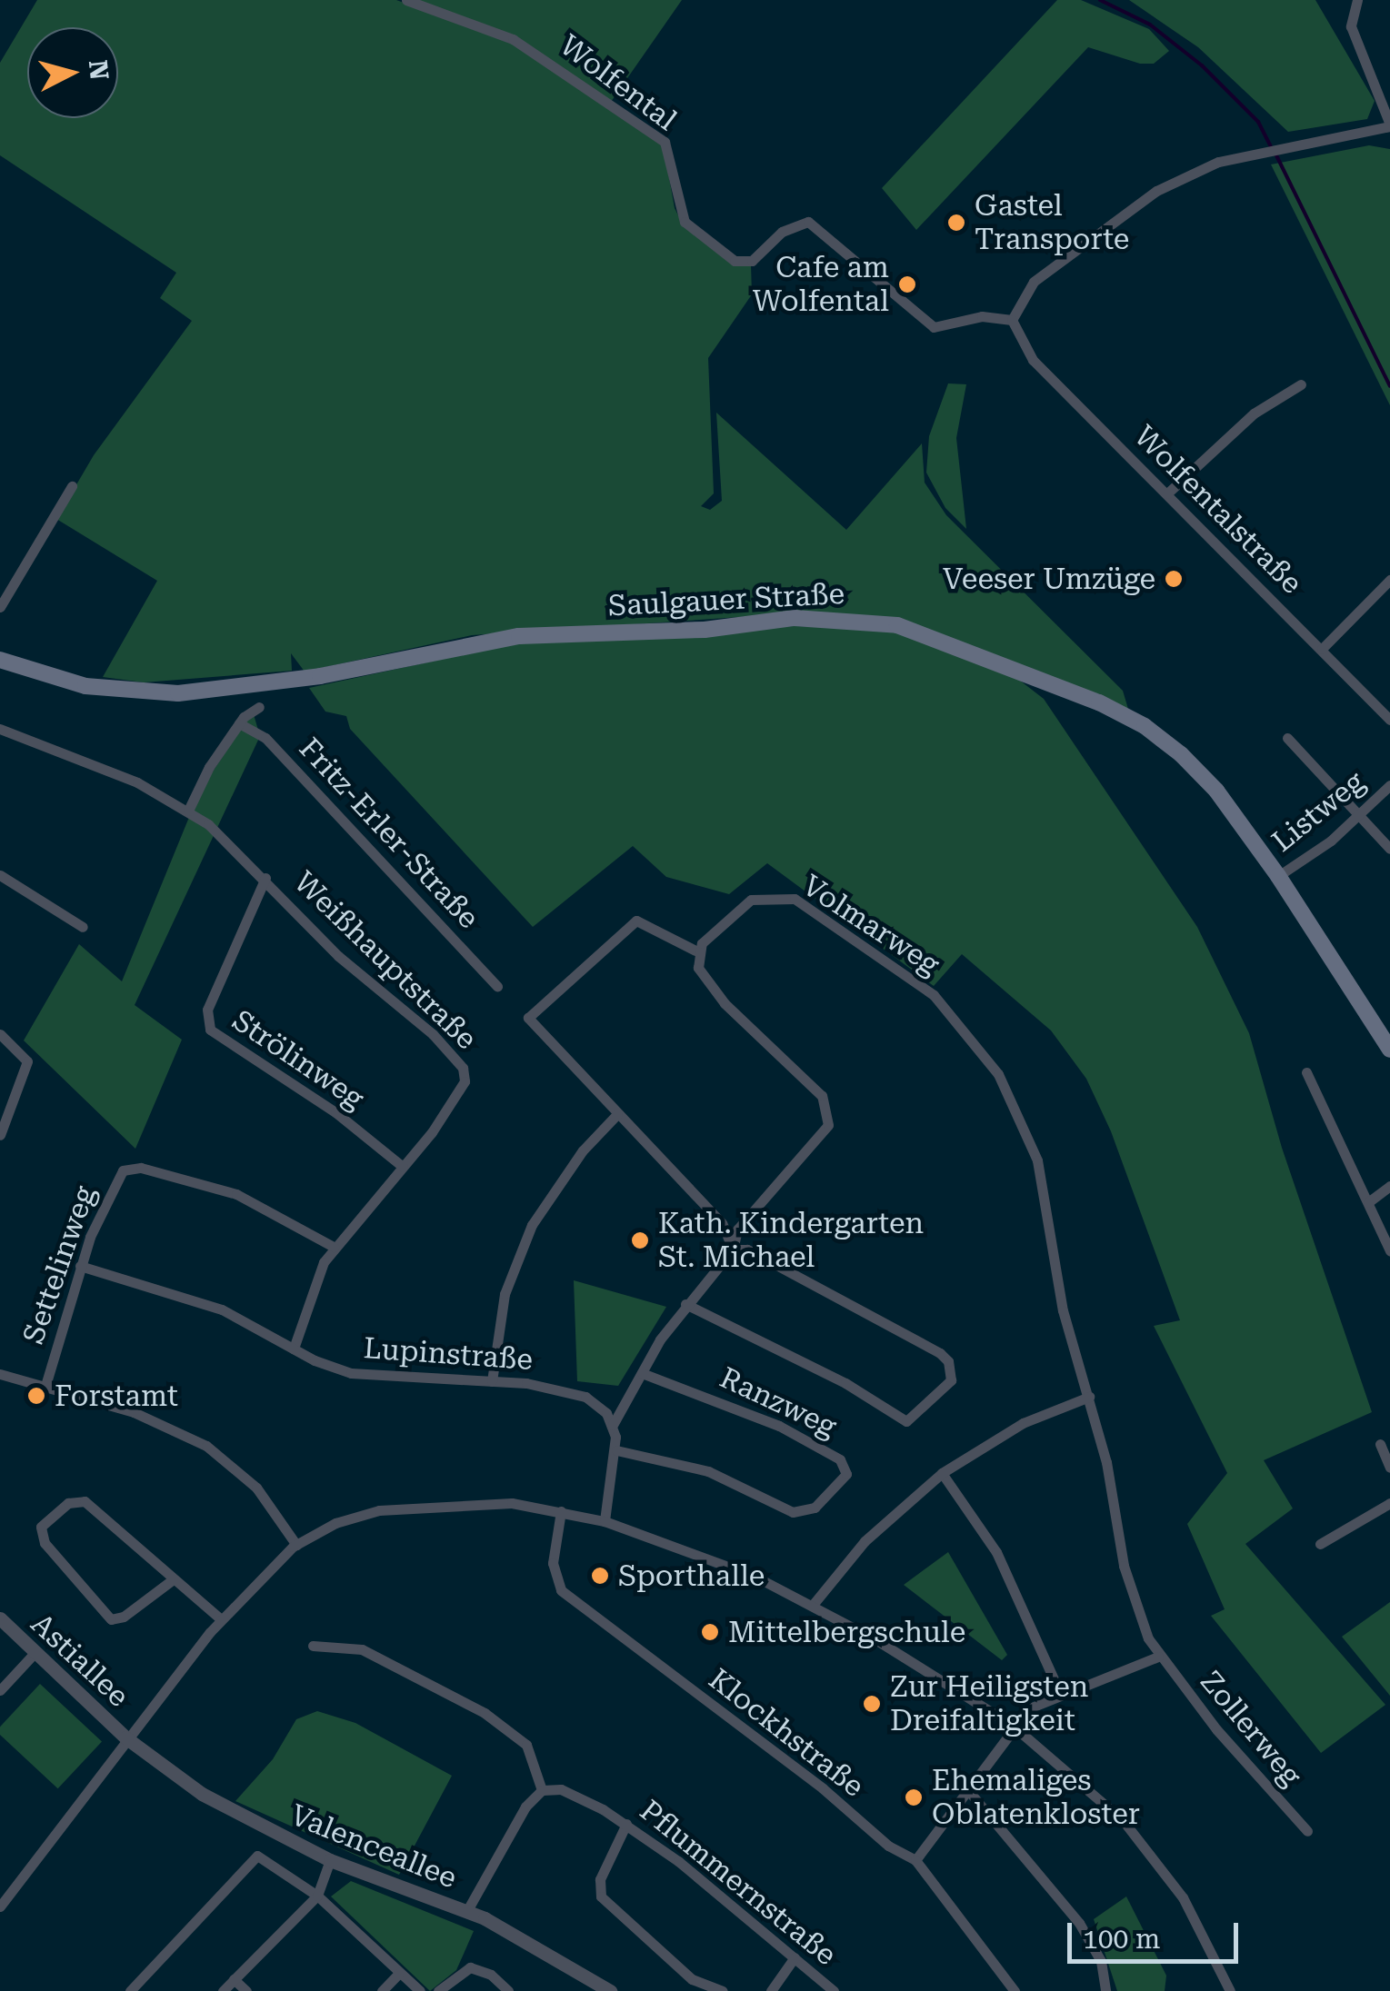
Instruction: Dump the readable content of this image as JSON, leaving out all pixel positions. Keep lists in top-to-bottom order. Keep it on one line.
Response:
{"streets":{"main road":["Saulgauer Straße"],"street":["Wolfental","Wolfentalstraße","Listweg","Fritz-Erler-Straße","Volmarweg","Weißhauptstraße","Strölinweg","Settelinweg","Lupinstraße","Ranzweg","Astiallee","Zollerweg","Klockhstraße","Valenceallee","Pflummernstraße"]},"crossings":[["Wolfental","Wolfentalstraße"],["Saulgauer Straße","Listweg"],["Volmarweg","Zollerweg"],["Weißhauptstraße","Strölinweg"],["Weißhauptstraße","Settelinweg"],["Weißhauptstraße","Lupinstraße"],["Settelinweg","Lupinstraße"],["Astiallee","Valenceallee"]],"places":["Gastel Transporte","Cafe am Wolfental","Veeser Umzüge","Kath. Kindergarten St. Michael","Forstamt","Sporthalle","Mittelbergschule","Zur Heiligsten Dreifaltigkeit","Ehemaliges Oblatenkloster"],"scale_bar":"100 m","north":"right"}
